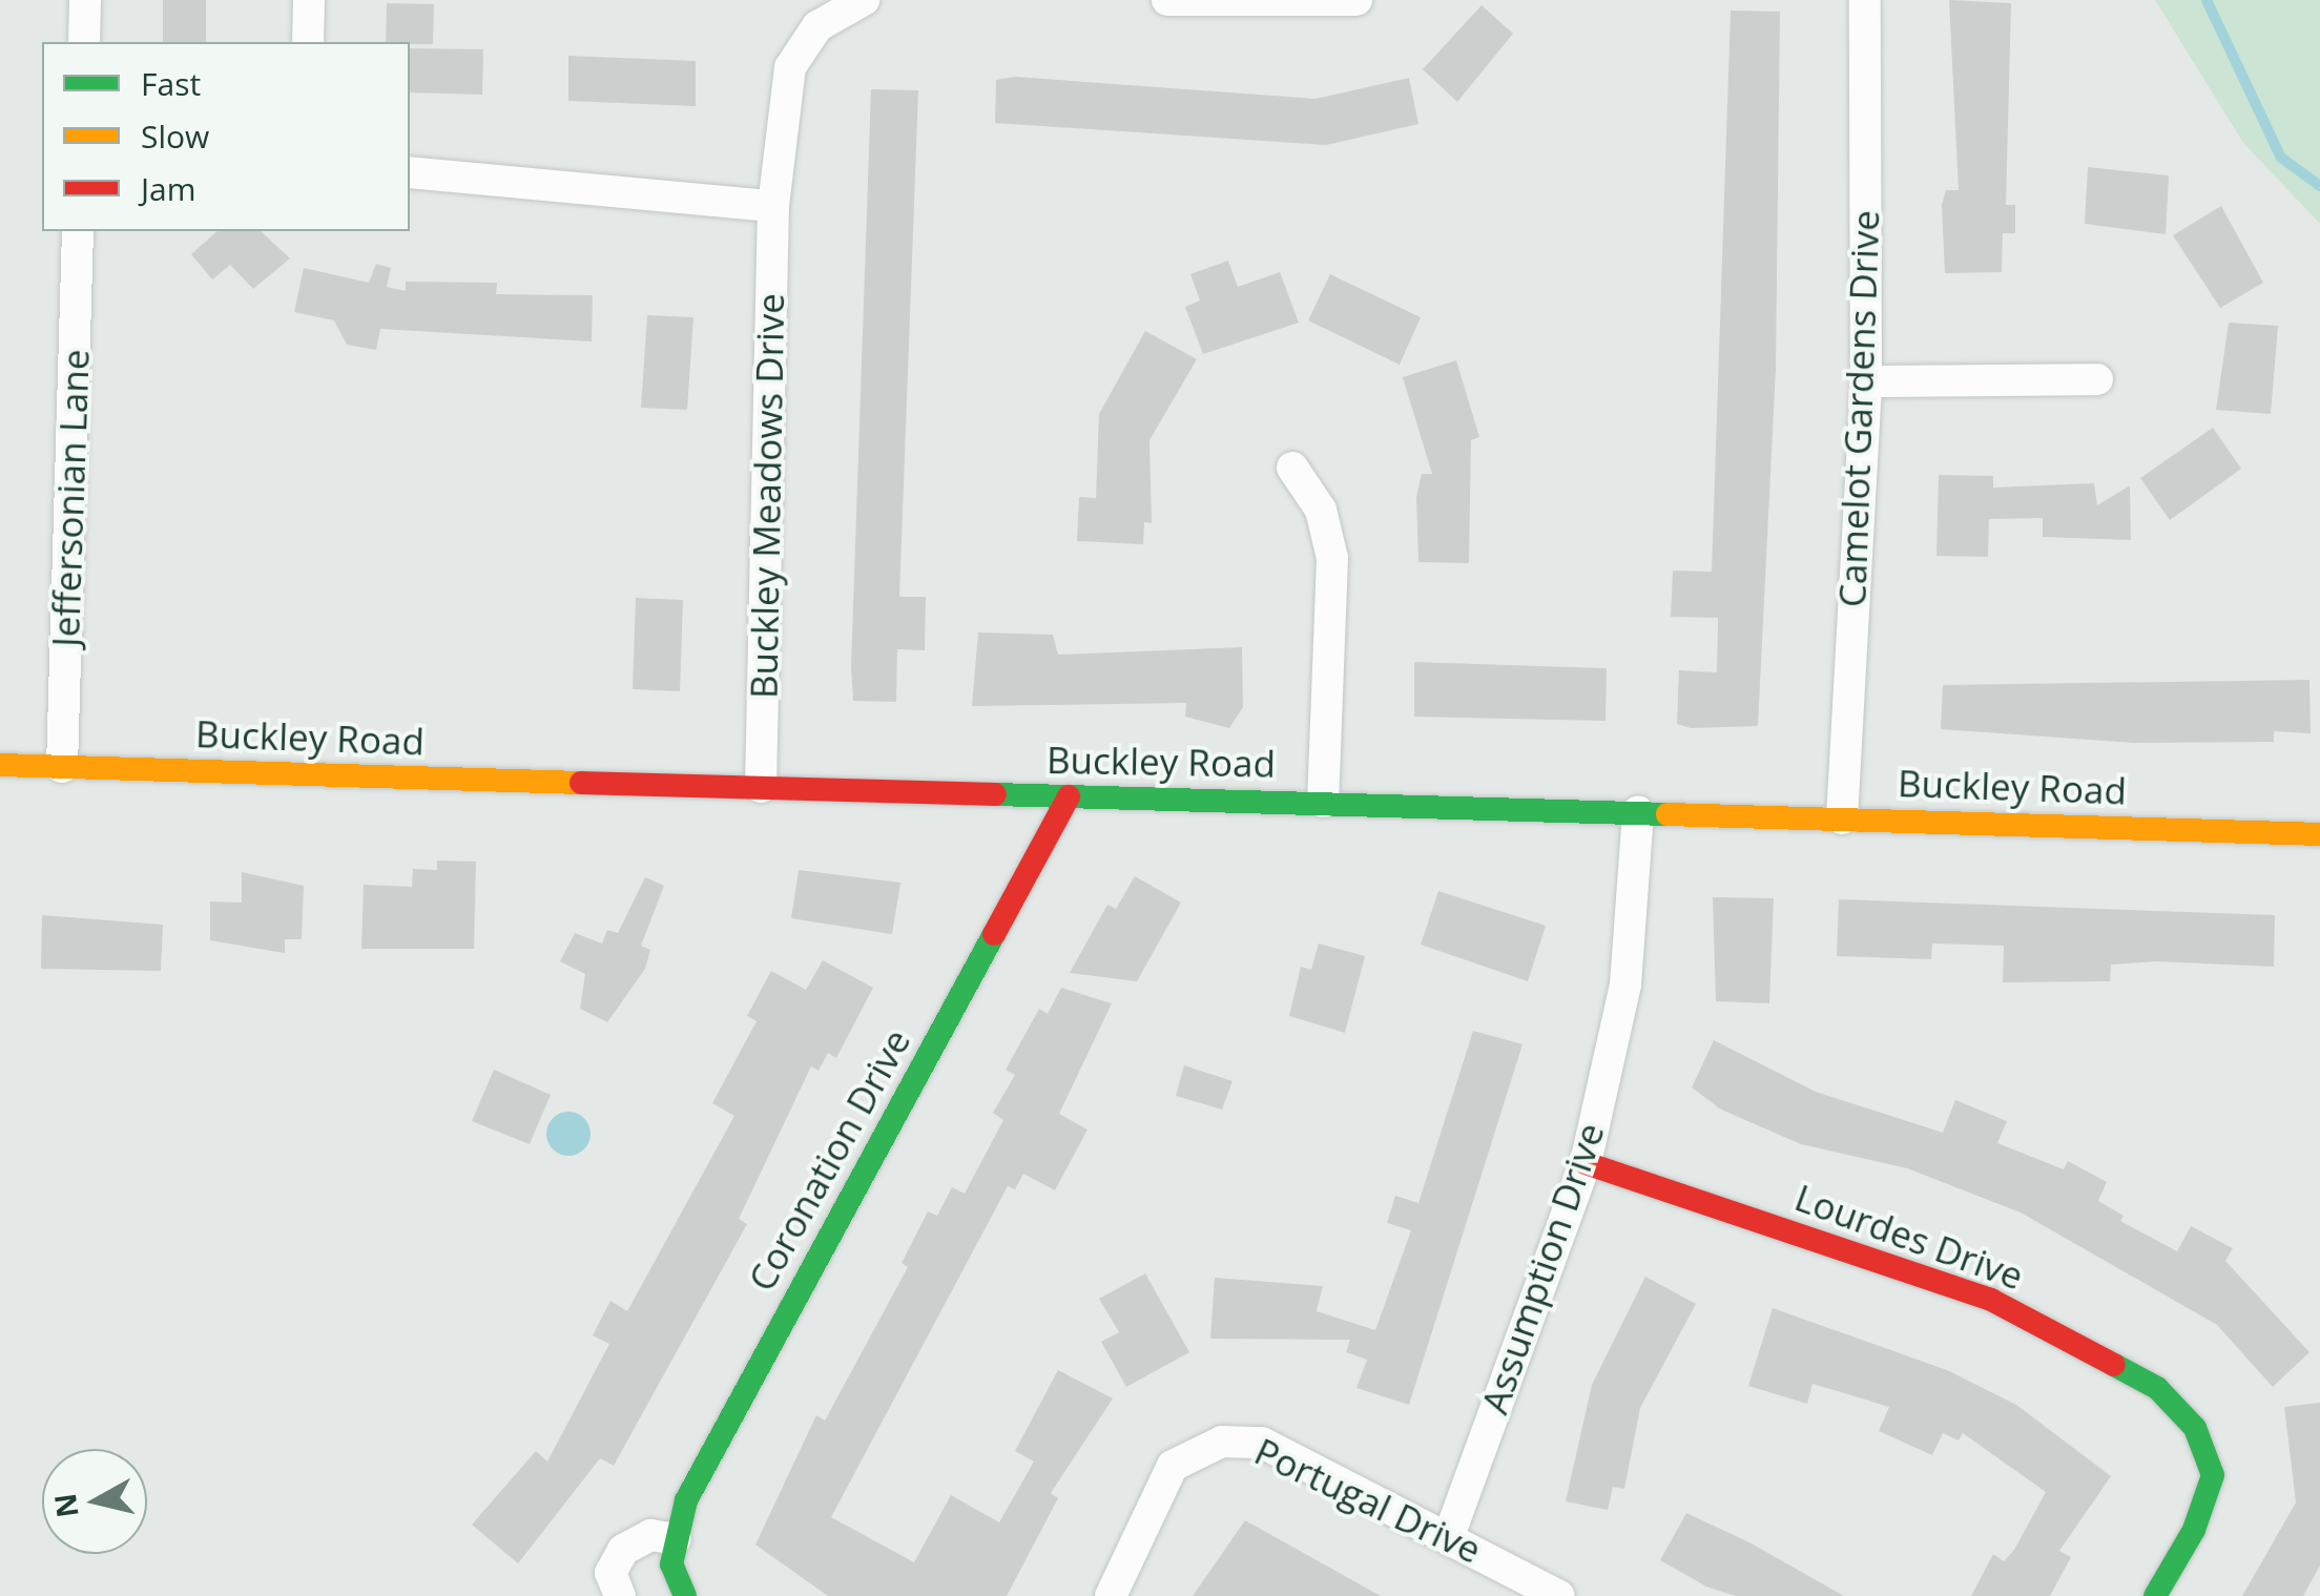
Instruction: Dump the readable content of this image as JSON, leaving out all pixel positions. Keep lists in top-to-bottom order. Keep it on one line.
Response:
{"streets":{"street":["Camelot Gardens Drive","Buckley Meadows Drive","Jeffersonian Lane","Buckley Road","Coronation Drive","Lourdes Drive","Assumption Drive","Portugal Drive"]},"crossings":[["Camelot Gardens Drive","Buckley Road"],["Buckley Meadows Drive","Buckley Road"],["Jeffersonian Lane","Buckley Road"],["Buckley Road","Coronation Drive"],["Buckley Road","Assumption Drive"],["Lourdes Drive","Assumption Drive"],["Assumption Drive","Portugal Drive"]],"legend":["Fast","Slow","Jam"],"north":"left"}
